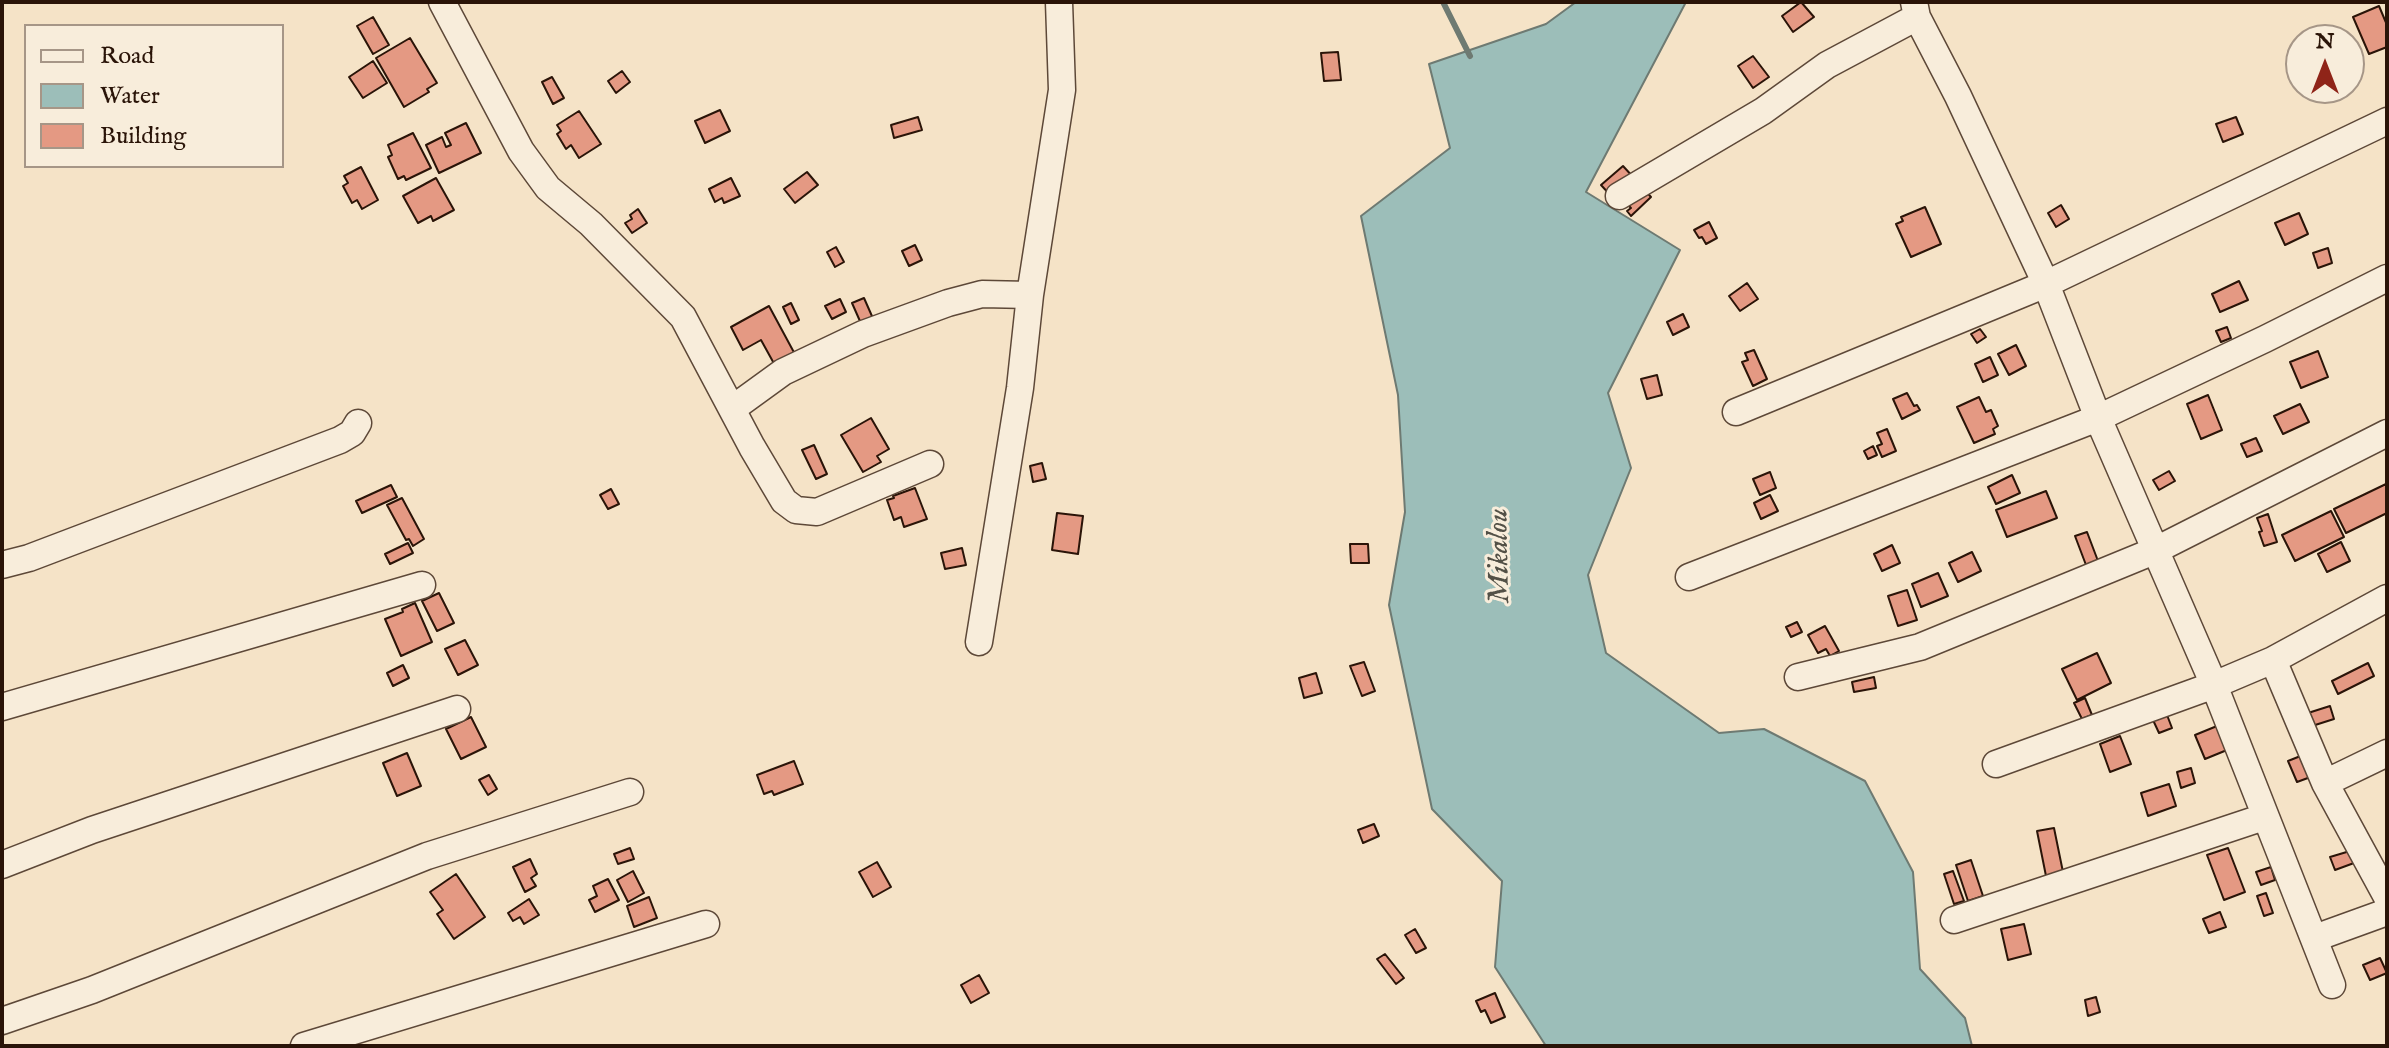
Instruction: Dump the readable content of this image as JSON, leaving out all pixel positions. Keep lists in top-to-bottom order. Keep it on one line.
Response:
{"water":["Mikalou"],"legend":["Road","Water","Building"],"north":"top"}
